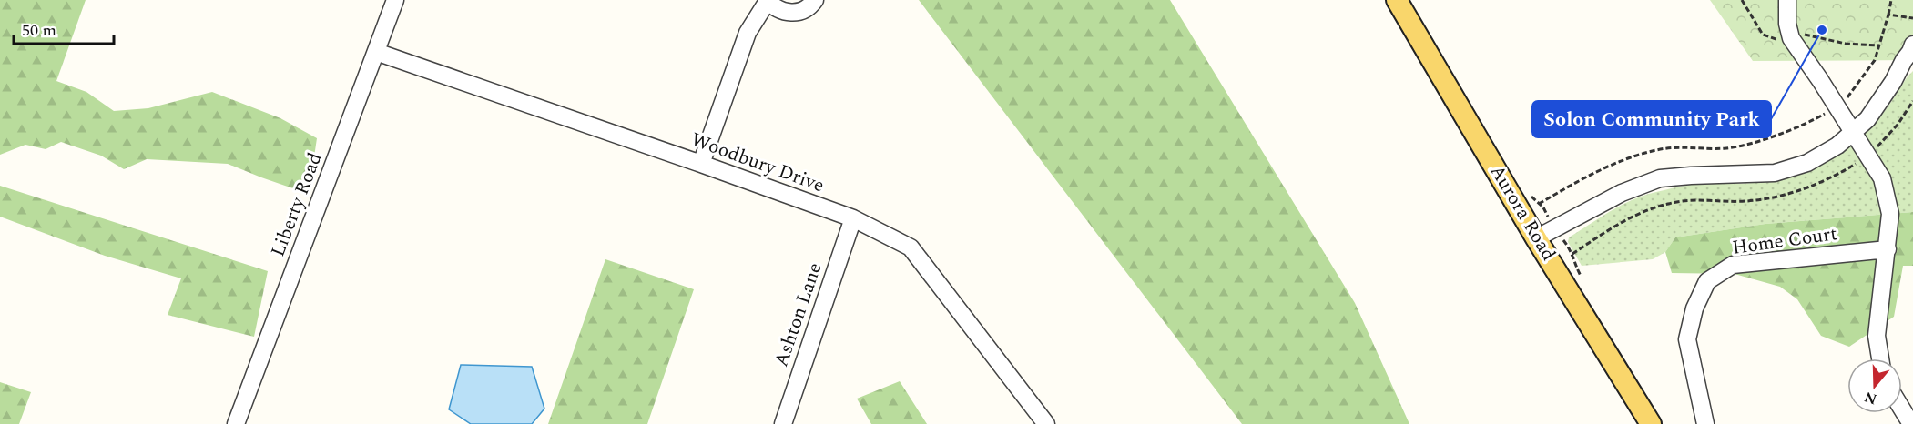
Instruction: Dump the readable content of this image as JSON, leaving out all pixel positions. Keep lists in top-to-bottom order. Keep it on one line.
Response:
{"streets":{"main road":["Aurora Road"],"street":["Woodbury Drive","Liberty Road","Home Court","Ashton Lane"]},"crossings":[["Woodbury Drive","Liberty Road"],["Woodbury Drive","Ashton Lane"]],"places":["Solon Community Park"],"scale_bar":"50 m","north":"bottom"}
